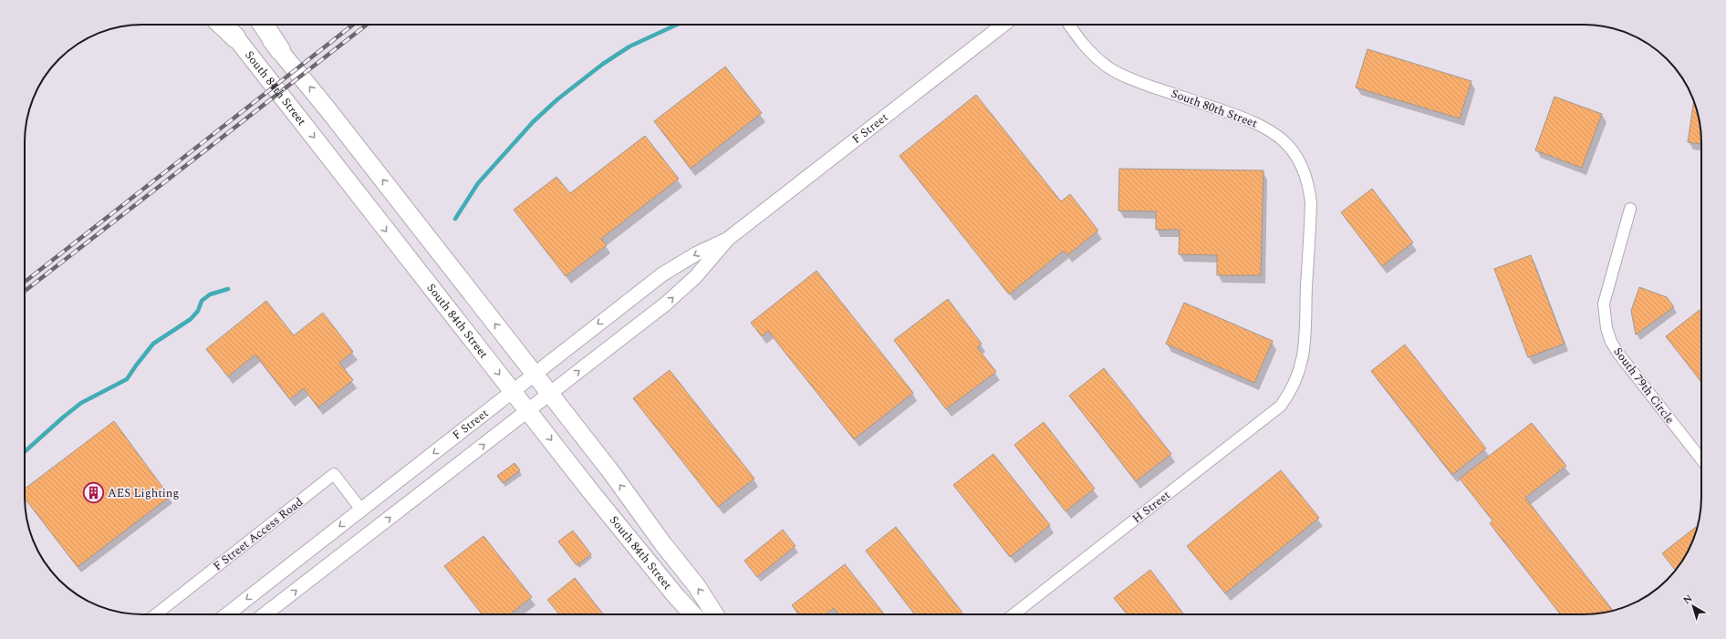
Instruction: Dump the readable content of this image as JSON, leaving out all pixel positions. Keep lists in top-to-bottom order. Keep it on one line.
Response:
{"streets":{"main road":["South 84th Street"],"street":["South 80th Street","F Street","South 79th Circle","H Street","F Street Access Road"]},"crossings":[["South 84th Street","F Street"],["South 80th Street","H Street"],["F Street","F Street Access Road"]],"places":{"building":["AES Lighting"]},"north":"top left"}
